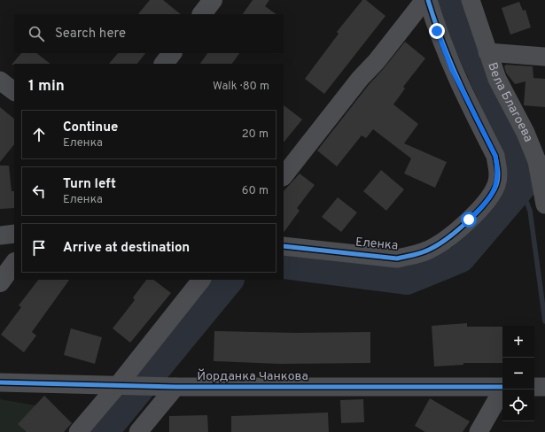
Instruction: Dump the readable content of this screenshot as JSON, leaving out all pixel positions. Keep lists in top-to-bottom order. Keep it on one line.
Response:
{"streets":{"street":["Вела Благоева","Еленка","Йорданка Чанкова"]},"page":{"search":"Search here","heading":["1 min","Walk · 80 m"],"list":[["Continue","Еленка","20 m"],["Turn left","Еленка","60 m"],"Arrive at destination"],"map_buttons":["+","−"]}}
